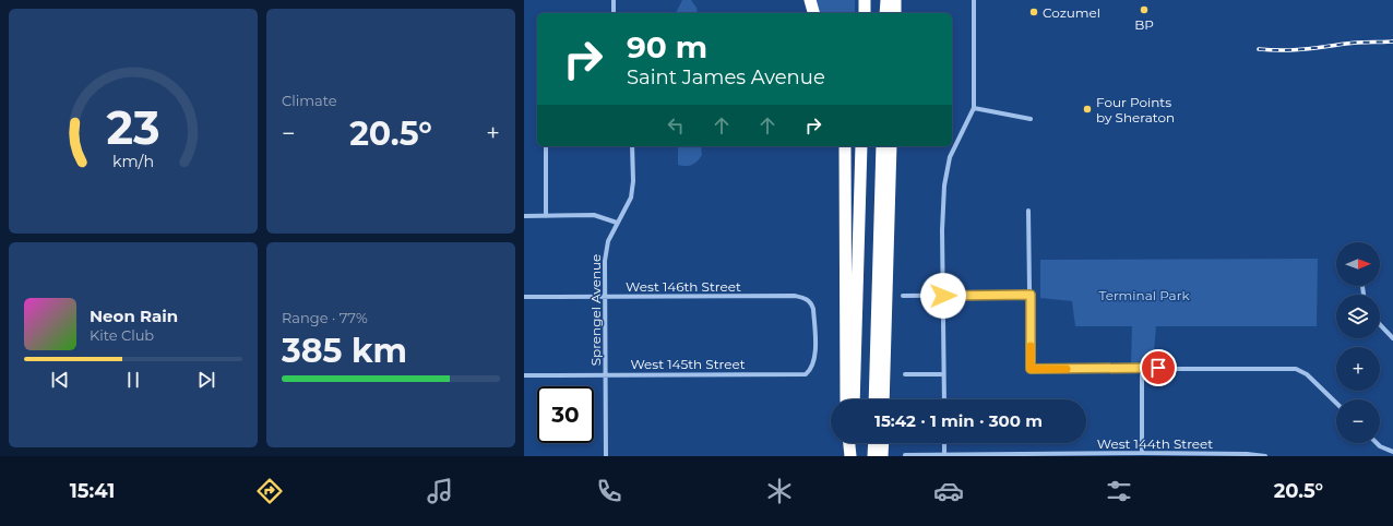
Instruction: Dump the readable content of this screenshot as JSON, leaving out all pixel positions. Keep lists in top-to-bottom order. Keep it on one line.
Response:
{"streets":{"street":["West 146th Street","Sprengel Avenue","West 145th Street","West 144th Street"]},"crossings":[["West 146th Street","Sprengel Avenue"],["West 146th Street","West 145th Street"],["Sprengel Avenue","West 145th Street"]],"parks":["Terminal Park"],"places":["BP","Cozumel","Four Points by Sheraton"],"north":"right","page":{"tile":["Climate",["Range · 77%","385 km"]],"turn":["90 m","Saint James Avenue"],"heat":["−","20.5°","+"],"map_buttons":["+","−"],"song":["Neon Rain","Kite Club"],"limit":"30","trip":"15:42 · 1 min · 300 m","tabs":["15:41","20.5°"],"gauge":["23","km/h"]}}
